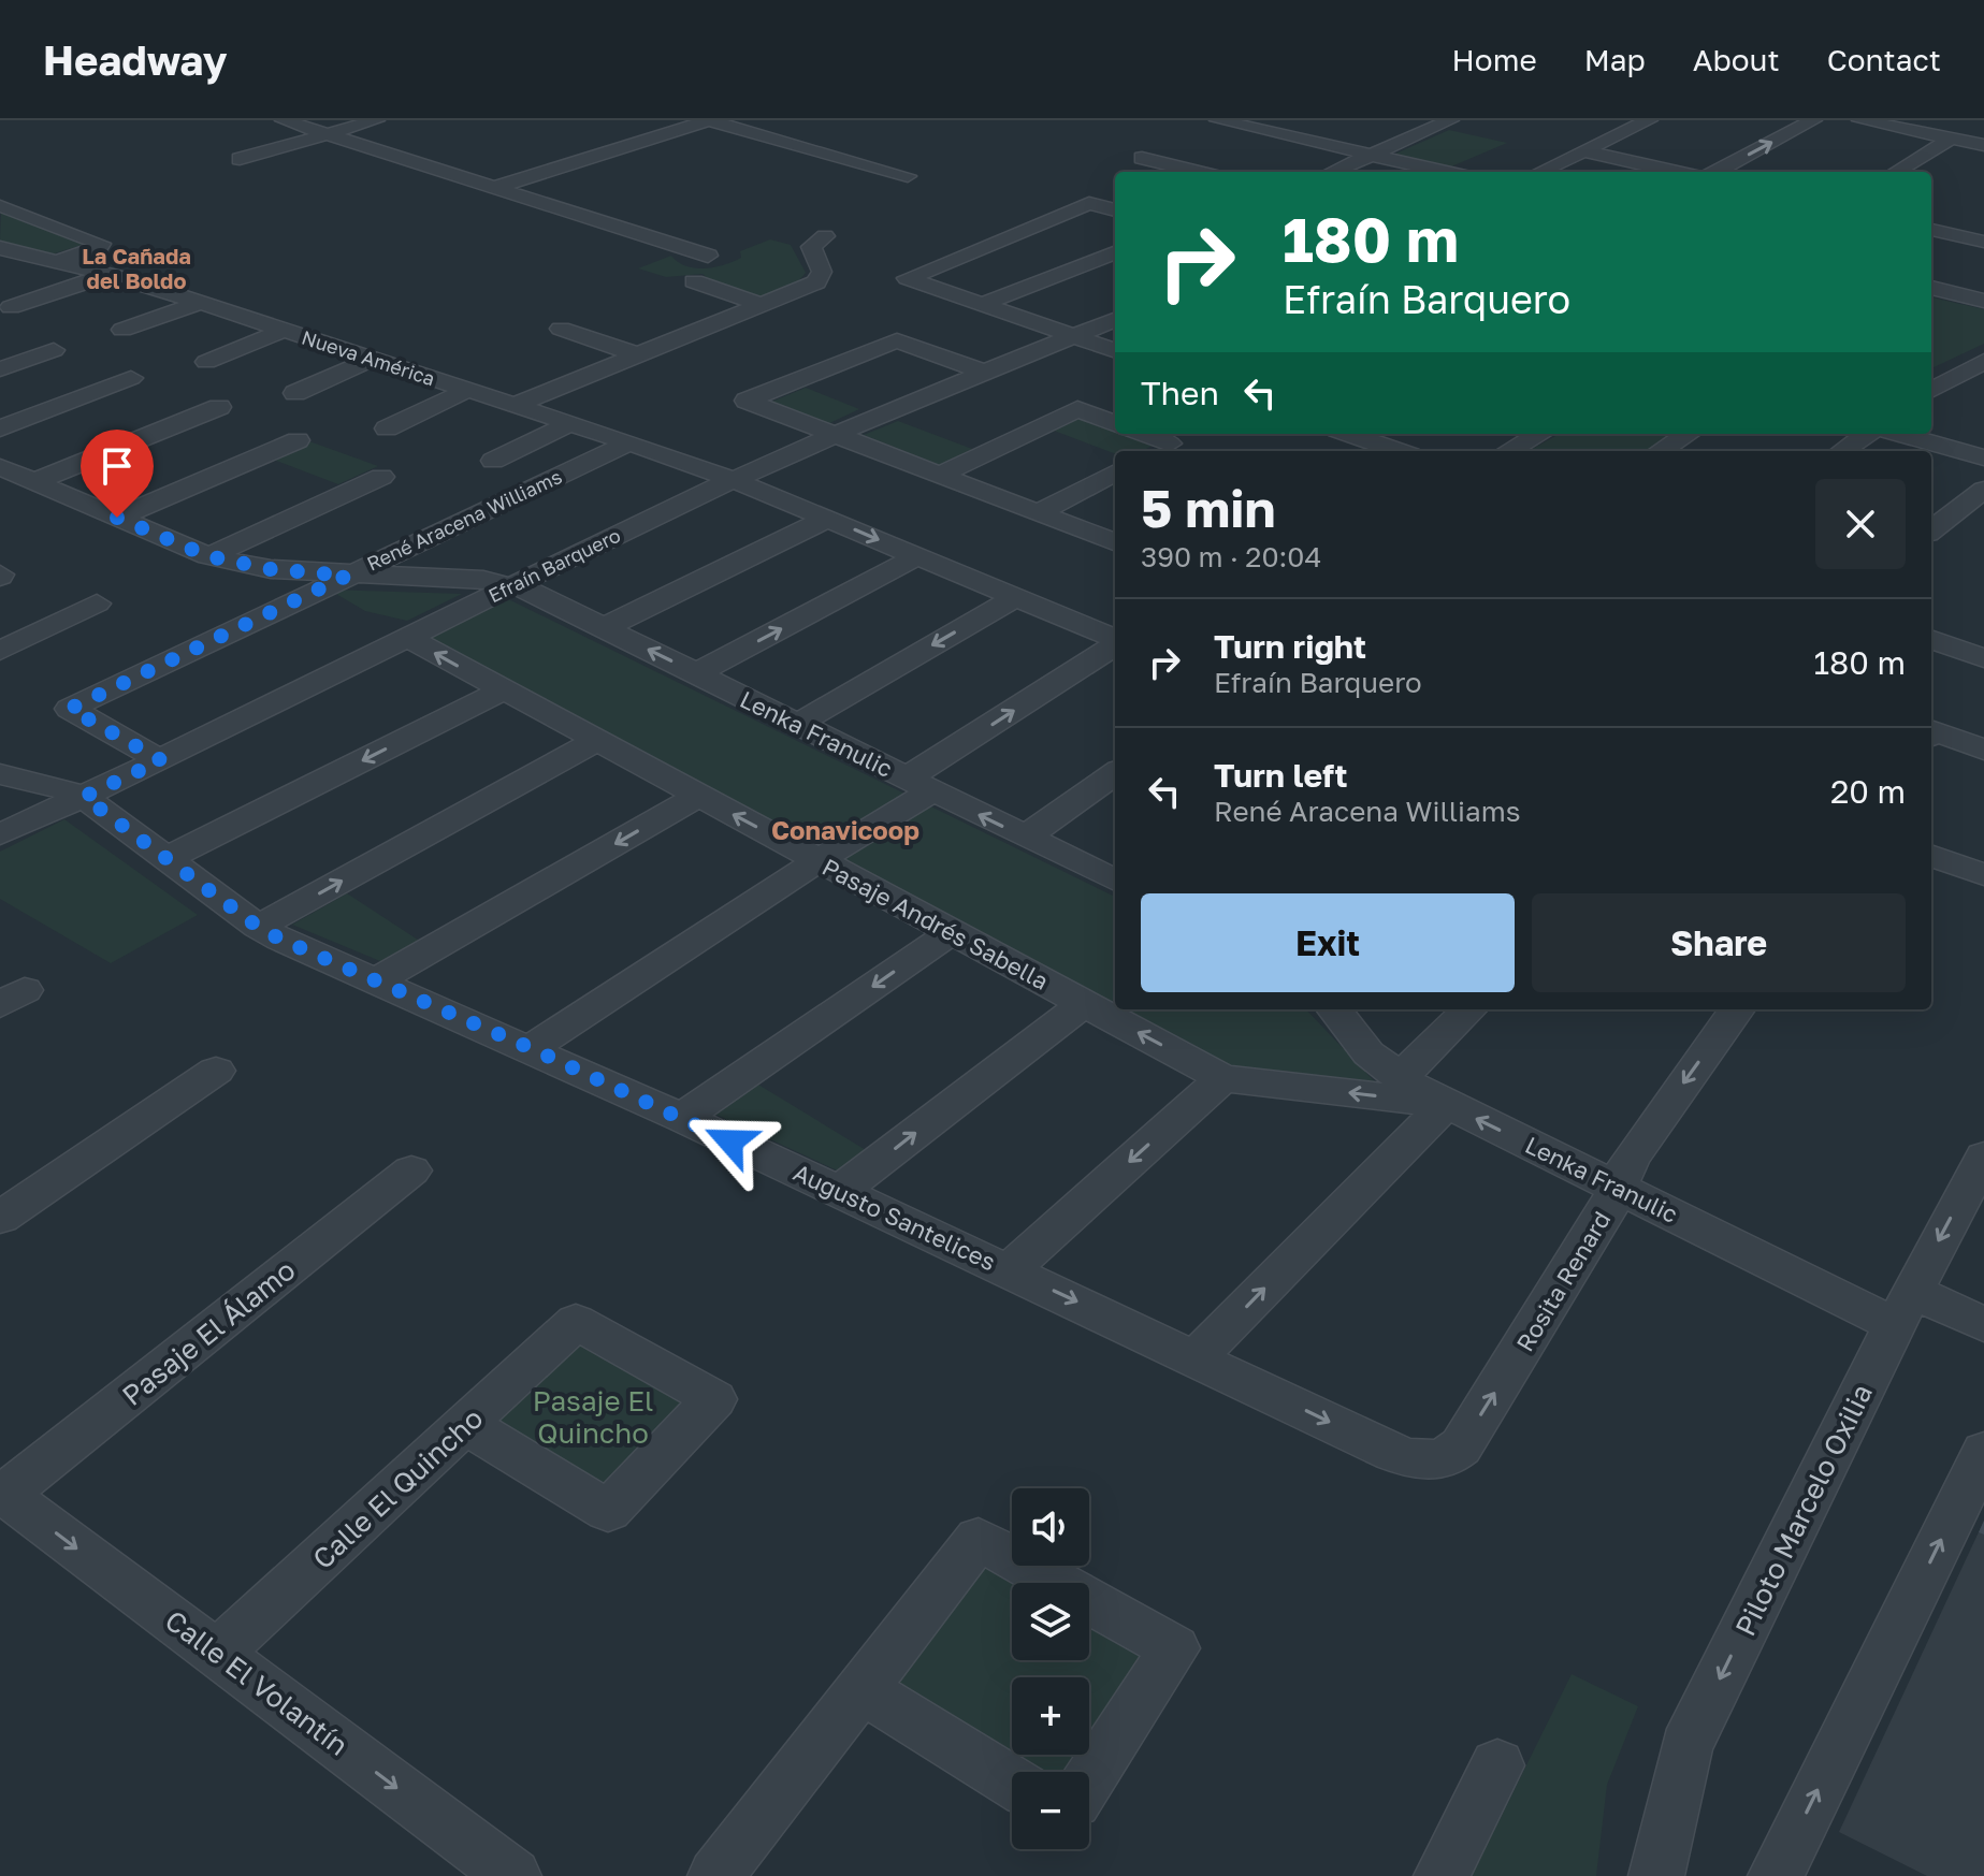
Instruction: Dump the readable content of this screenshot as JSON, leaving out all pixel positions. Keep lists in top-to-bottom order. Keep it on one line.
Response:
{"streets":{"street":["Nueva América","René Aracena Williams","Efraín Barquero","Lenka Franulic","Pasaje Andrés Sabella","Augusto Santelices","Rosita Renard","Pasaje El Álamo","Calle El Quincho","Piloto Marcelo Oxilia","Calle El Volantín"]},"crossings":[["Nueva América","René Aracena Williams"],["Nueva América","Efraín Barquero"],["René Aracena Williams","Efraín Barquero"],["Efraín Barquero","Lenka Franulic"],["Efraín Barquero","Pasaje Andrés Sabella"],["Efraín Barquero","Augusto Santelices"],["Lenka Franulic","Pasaje Andrés Sabella"],["Lenka Franulic","Rosita Renard"],["Lenka Franulic","Piloto Marcelo Oxilia"],["Augusto Santelices","Rosita Renard"],["Pasaje El Álamo","Calle El Volantín"],["Calle El Quincho","Calle El Volantín"]],"one_way":["Pasaje Andrés Sabella","Calle El Volantín"],"districts":["La Cañada del Boldo","Conavicoop"],"parks":["Pasaje El Quincho"],"page":{"header":"Headway","nav":["Home","Map","About","Contact"],"turn":["180 m","Efraín Barquero"],"then":"Then","heading":["5 min","390 m · 20:04"],"list":[{"name":"Turn right","note":"Efraín Barquero","value":"180 m"},{"name":"Turn left","note":"René Aracena Williams","value":"20 m"}],"buttons":["Exit","Share"],"map_buttons":["+","−"]}}
